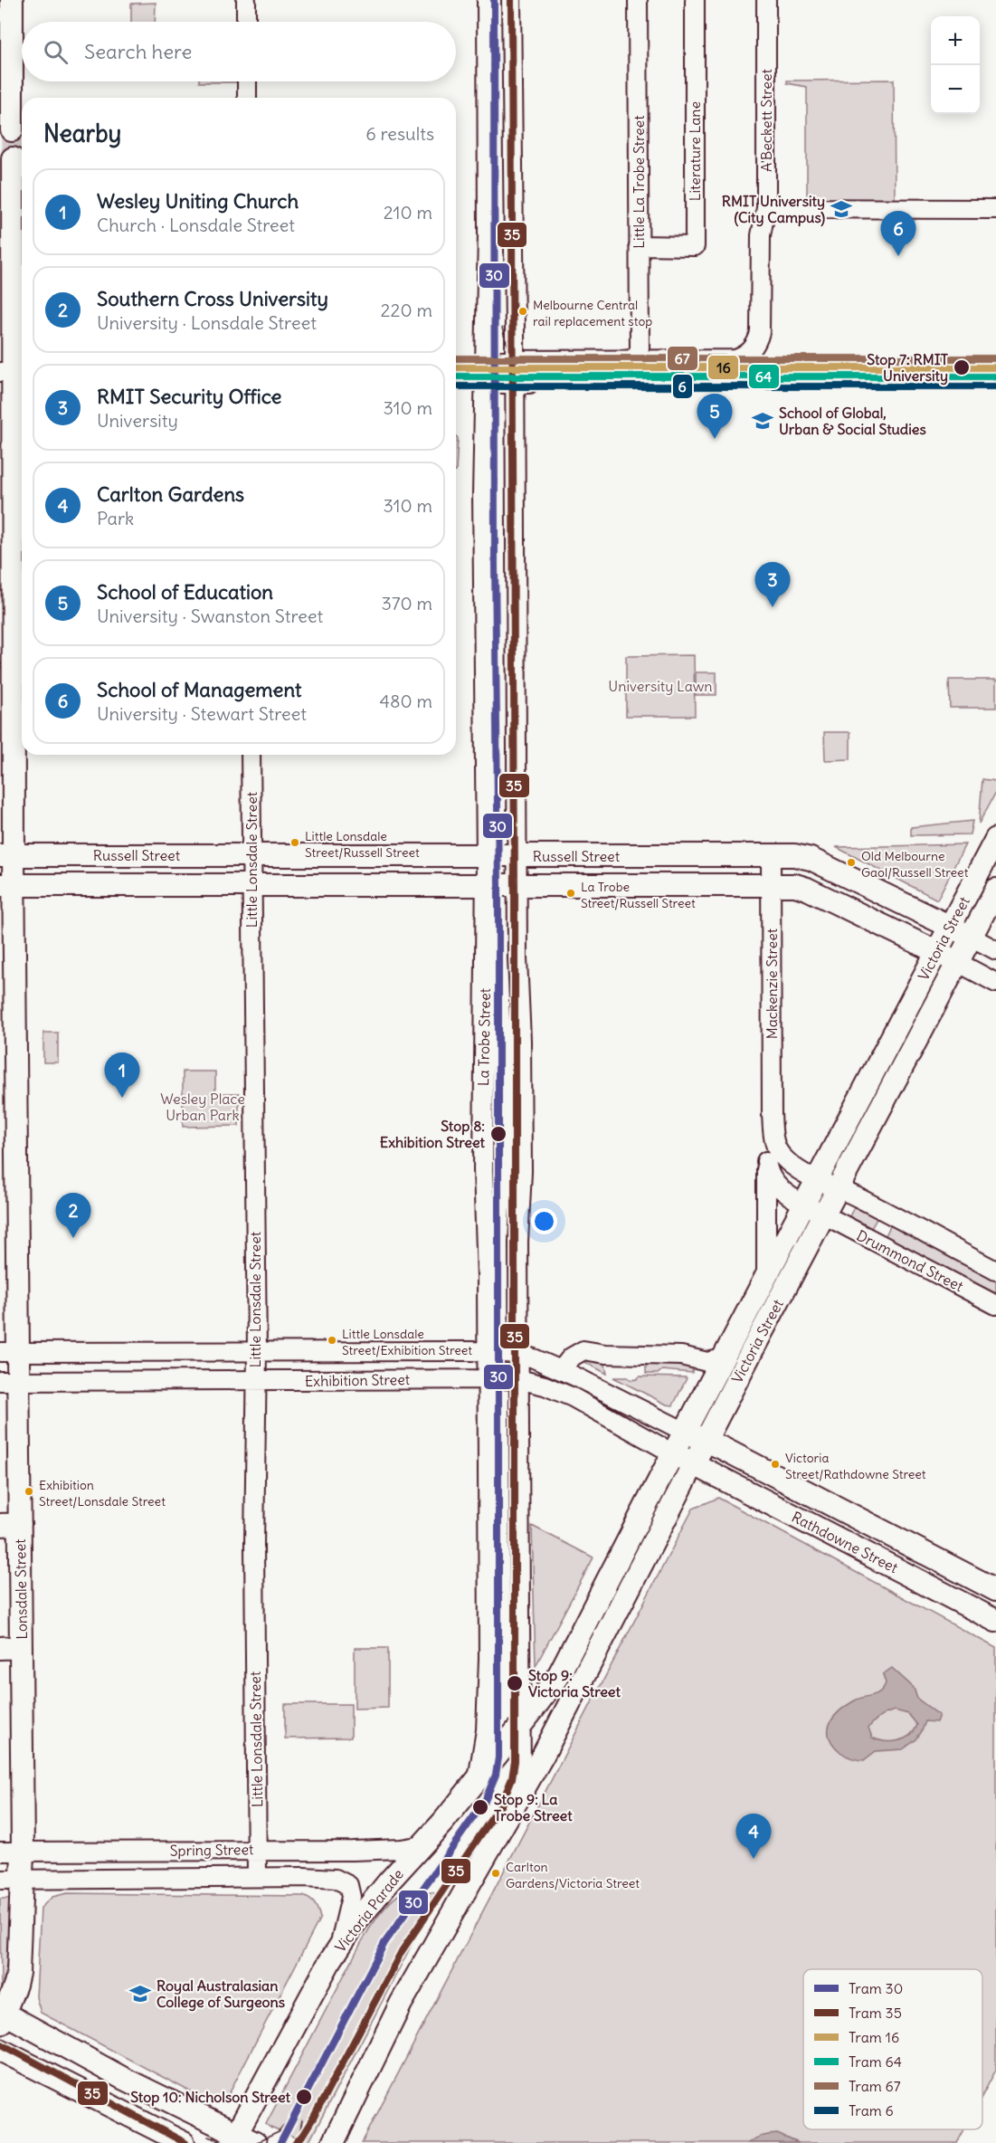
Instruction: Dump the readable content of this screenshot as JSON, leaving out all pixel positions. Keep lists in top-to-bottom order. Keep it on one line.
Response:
{"streets":{"main road":["Russell Street","Victoria Street","Exhibition Street","Rathdowne Street","Lonsdale Street","Victoria Parade"],"street":["A'Beckett Street","Literature Lane","Little La Trobe Street","Little Lonsdale Street","Mackenzie Street","La Trobe Street","Drummond Street","Spring Street"]},"crossings":[["A'Beckett Street","Little La Trobe Street"],["Literature Lane","Little La Trobe Street"],["Russell Street","Little Lonsdale Street"],["Russell Street","Victoria Street"],["Russell Street","Mackenzie Street"],["Russell Street","La Trobe Street"],["Russell Street","Lonsdale Street"],["Little Lonsdale Street","Exhibition Street"],["Little Lonsdale Street","Spring Street"],["Victoria Street","Mackenzie Street"],["Victoria Street","Drummond Street"],["Victoria Street","Exhibition Street"],["Victoria Street","Rathdowne Street"],["Victoria Street","Victoria Parade"],["Mackenzie Street","Drummond Street"],["La Trobe Street","Exhibition Street"],["La Trobe Street","Victoria Parade"],["Exhibition Street","Rathdowne Street"],["Exhibition Street","Lonsdale Street"],["Lonsdale Street","Spring Street"],["Spring Street","Victoria Parade"]],"parks":["University Lawn","Wesley Place Urban Park"],"places":{"school or university":["RMIT University (City Campus)","School of Global, Urban & Social Studies","Royal Australasian College of Surgeons"],"other":["Melbourne Central rail replacement stop","Stop 7: RMIT University","Little Lonsdale Street/Russell Street","Old Melbourne Gaol/Russell Street","La Trobe Street/Russell Street","Stop 8: Exhibition Street","Little Lonsdale Street/Exhibition Street","Victoria Street/Rathdowne Street","Exhibition Street/Lonsdale Street","Stop 9: Victoria Street","Stop 9: La Trobe Street","Carlton Gardens/Victoria Street","Stop 10: Nicholson Street"]},"lines":["tram line 30","tram line 35","tram line 67","tram line 16","tram line 64","tram line 6"],"legend":["Tram 30","Tram 35","Tram 16","Tram 64","Tram 67","Tram 6"],"page":{"map_buttons":["+","−"],"search":"Search here","heading":["Nearby","6 results"],"list":[{"mark":"1","name":"Wesley Uniting Church","note":"Church · Lonsdale Street","value":"210 m"},{"mark":"2","name":"Southern Cross University","note":"University · Lonsdale Street","value":"220 m"},{"mark":"3","name":"RMIT Security Office","note":"University","value":"310 m"},{"mark":"4","name":"Carlton Gardens","note":"Park","value":"310 m"},{"mark":"5","name":"School of Education","note":"University · Swanston Street","value":"370 m"},{"mark":"6","name":"School of Management","note":"University · Stewart Street","value":"480 m"}],"pins":["6","5","3","1","2","4"]}}
